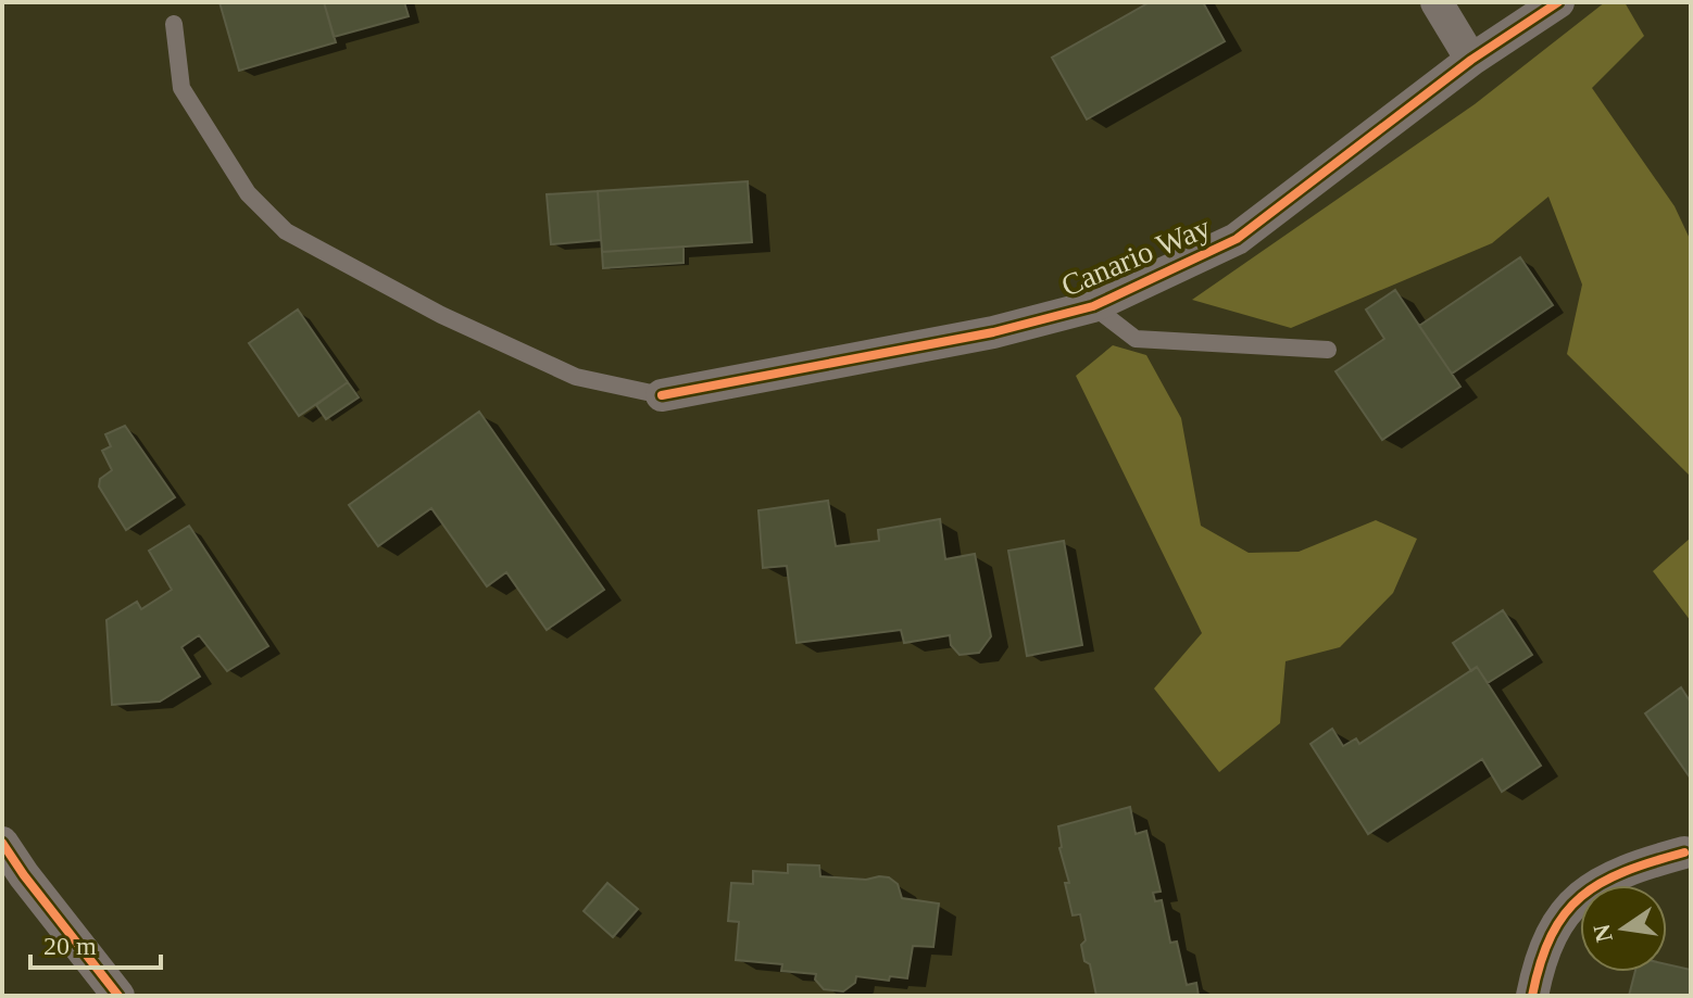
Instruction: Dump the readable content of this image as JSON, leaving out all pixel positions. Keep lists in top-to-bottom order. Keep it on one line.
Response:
{"streets":{"street":["Canario Way"]},"scale_bar":"20 m","north":"left"}
